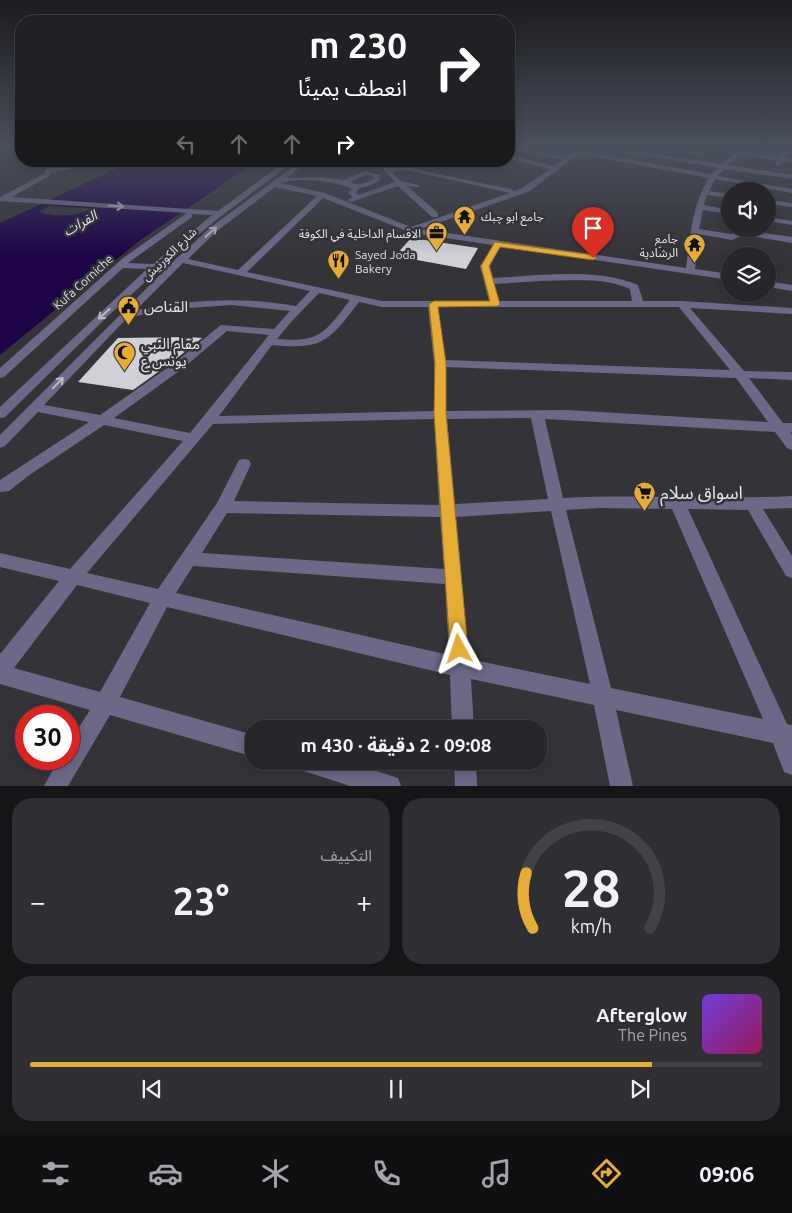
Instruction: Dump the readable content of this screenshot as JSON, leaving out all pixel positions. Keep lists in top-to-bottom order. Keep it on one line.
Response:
{"streets":{"street":["شارع الكورنيش","Kufa Corniche"]},"water":["الفرات"],"places":{"temple":["جامع ابو چبك","جامع الرشادية"],"office":["الاقسام الداخلية في الكوفة"],"restaurant":["Sayed Joda Bakery"],"public building":["القناص"],"mosque":["مقام النبي يونس ع"],"supermarket":["اسواق سلام"]},"page":{"turn":["230 m","انعطف يمينًا"],"limit":"30","trip":"09:08 · 2 دقيقة · 430 m","tile":"التكييف","heat":["−","23°","+"],"song":["Afterglow","The Pines"],"tabs":"09:06","gauge":["28","km/h"]}}
